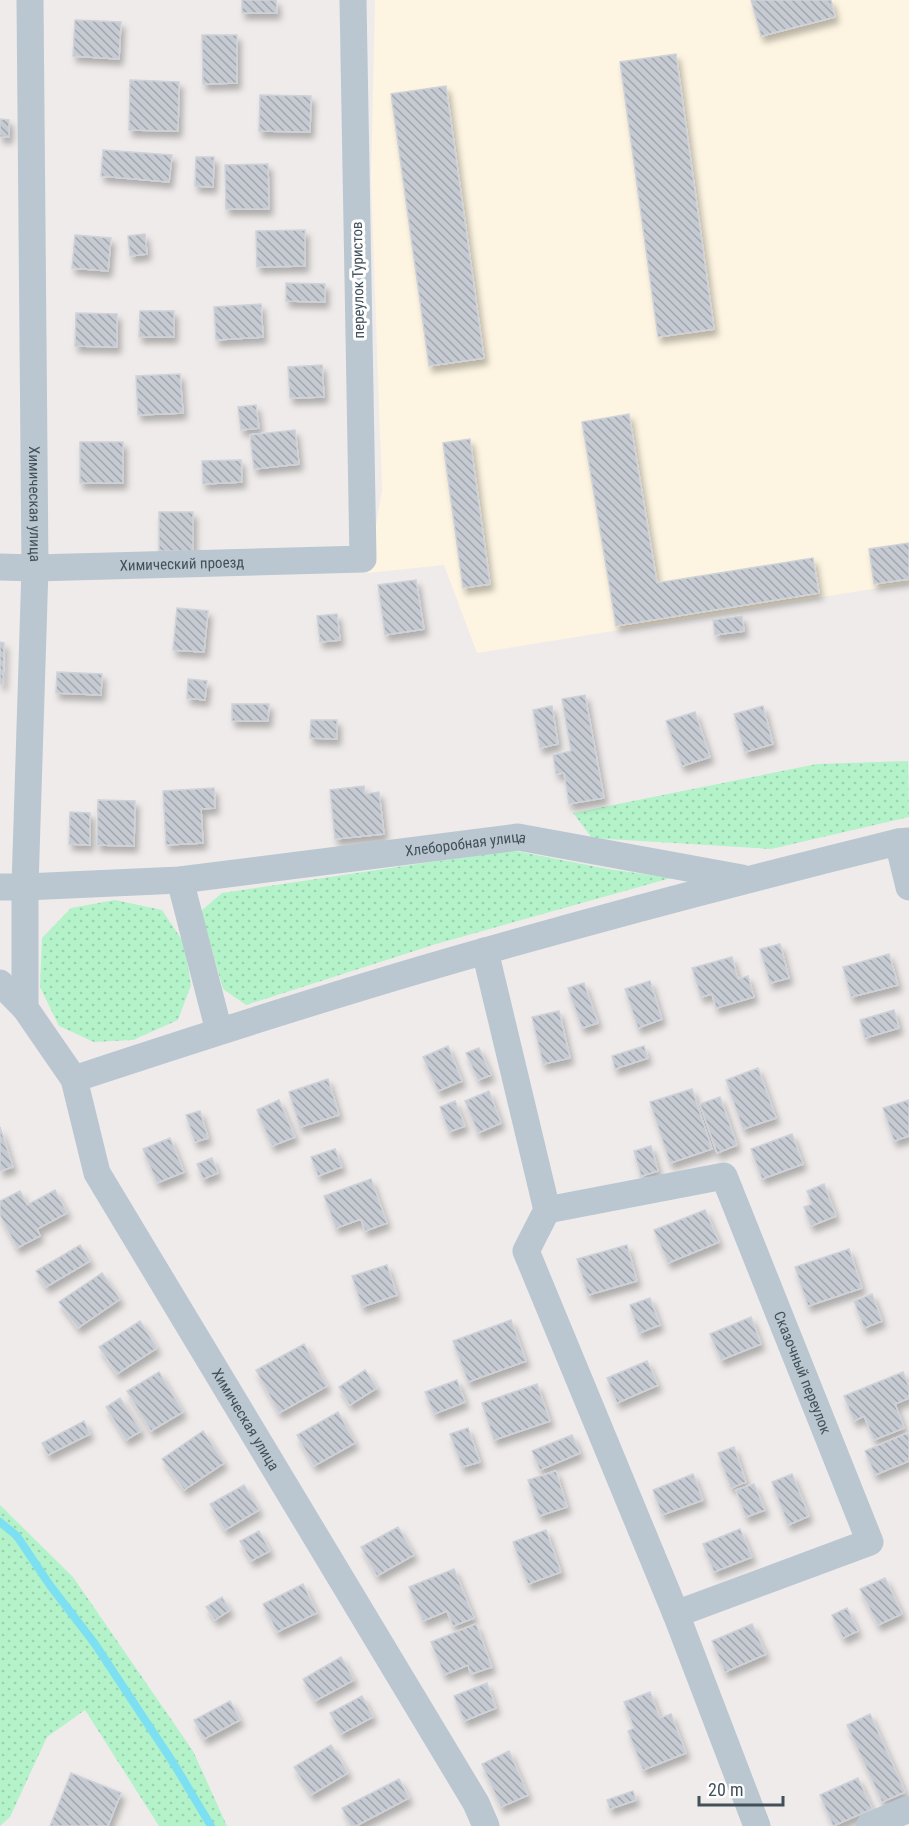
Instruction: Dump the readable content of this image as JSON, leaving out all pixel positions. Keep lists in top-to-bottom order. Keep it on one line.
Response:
{"streets":{"street":["переулок Туристов","Химическая улица","Химический проезд","Хлеборобная улица","Сказочный переулок"]},"crossings":[["переулок Туристов","Химический проезд"],["Химическая улица","Химический проезд"],["Химическая улица","Хлеборобная улица"]],"scale_bar":"20 m"}
